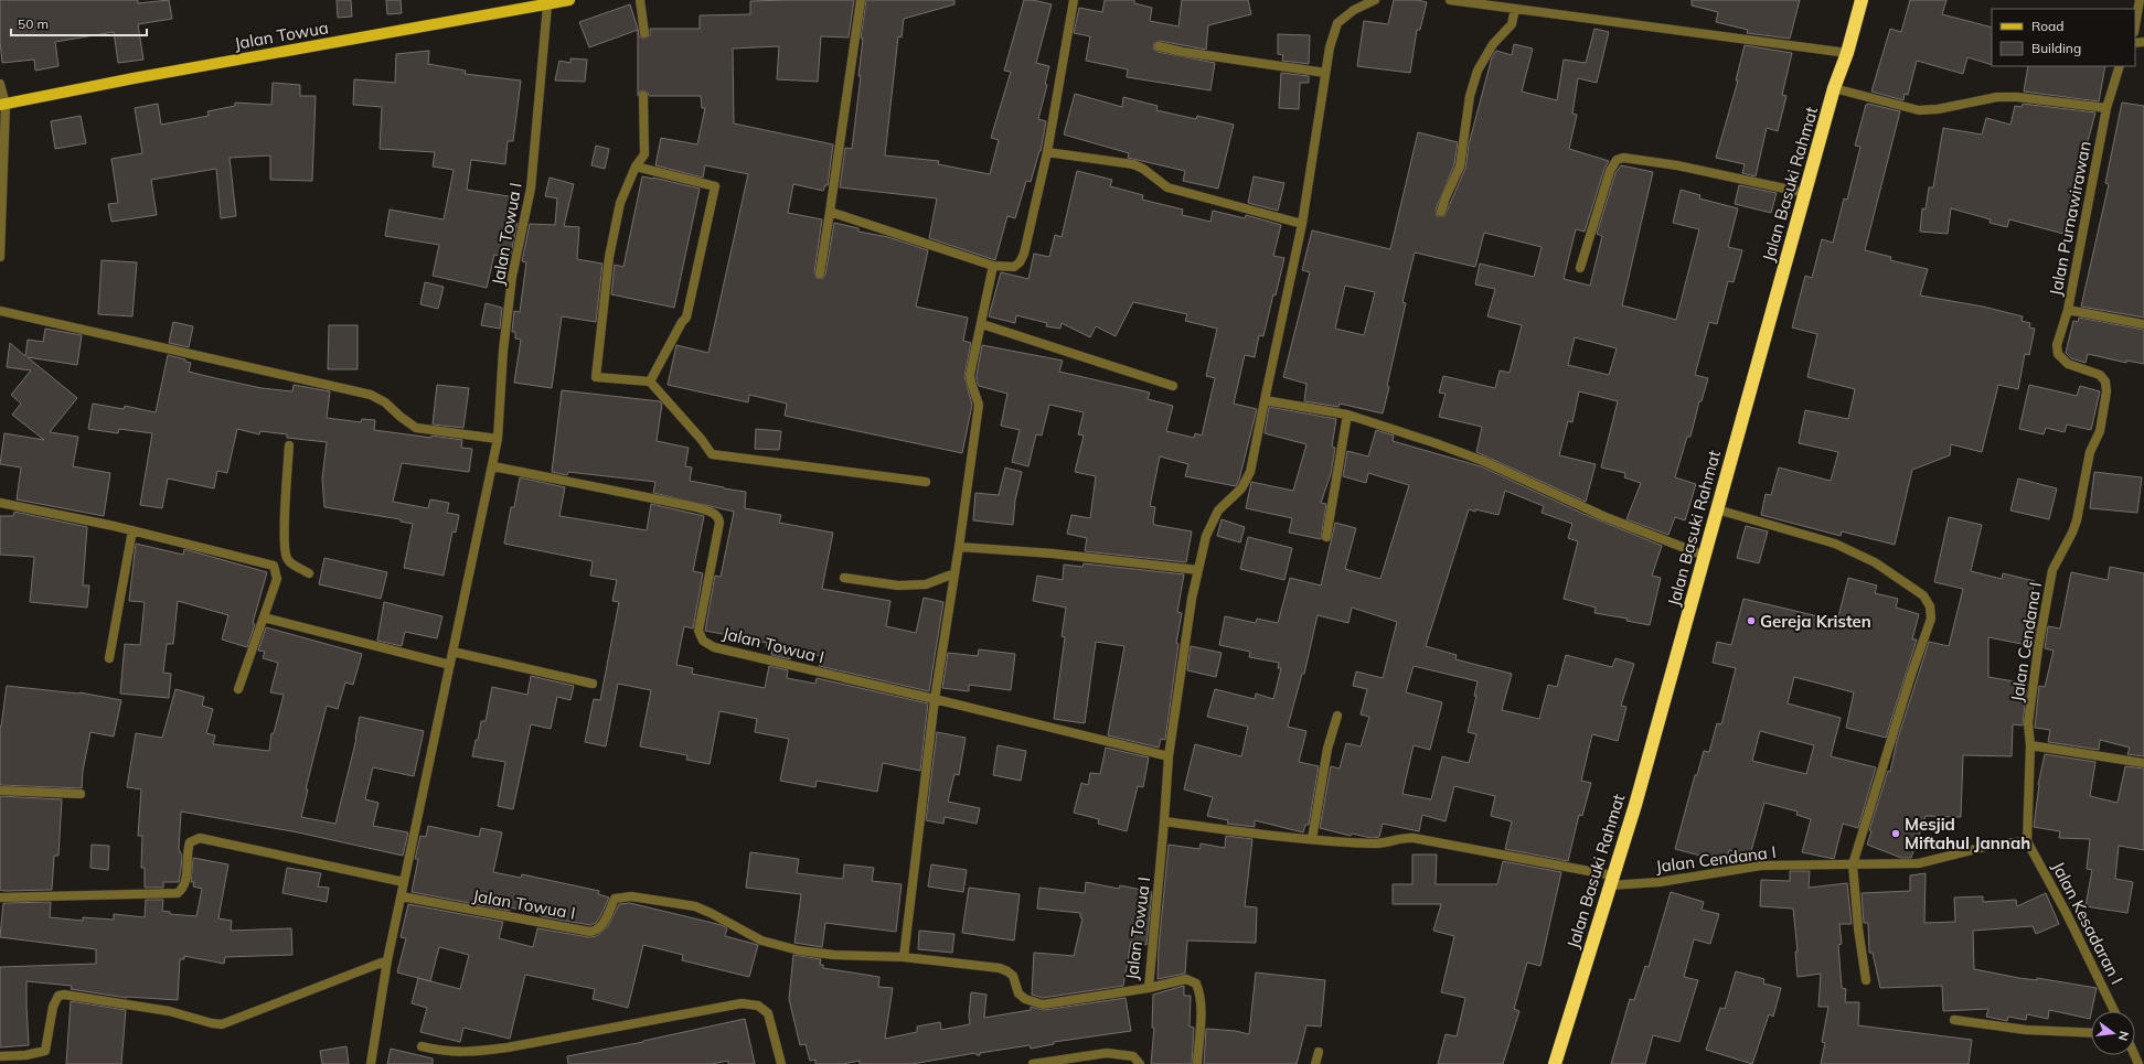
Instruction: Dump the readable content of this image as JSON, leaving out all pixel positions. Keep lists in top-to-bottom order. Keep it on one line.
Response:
{"streets":{"highway":["Jalan Basuki Rahmat"],"main road":["Jalan Towua"],"street":["Jalan Purnawirawan","Jalan Towua I","Jalan Cendana I","Jalan Kesadaran I"]},"crossings":[["Jalan Towua","Jalan Towua I"],["Jalan Basuki Rahmat","Jalan Cendana I"],["Jalan Purnawirawan","Jalan Cendana I"],["Jalan Towua I","Jalan Cendana I"],["Jalan Cendana I","Jalan Kesadaran I"]],"places":["Gereja Kristen","Mesjid Miftahul Jannah"],"legend":["Road","Building"],"scale_bar":"50 m","north":"right"}
